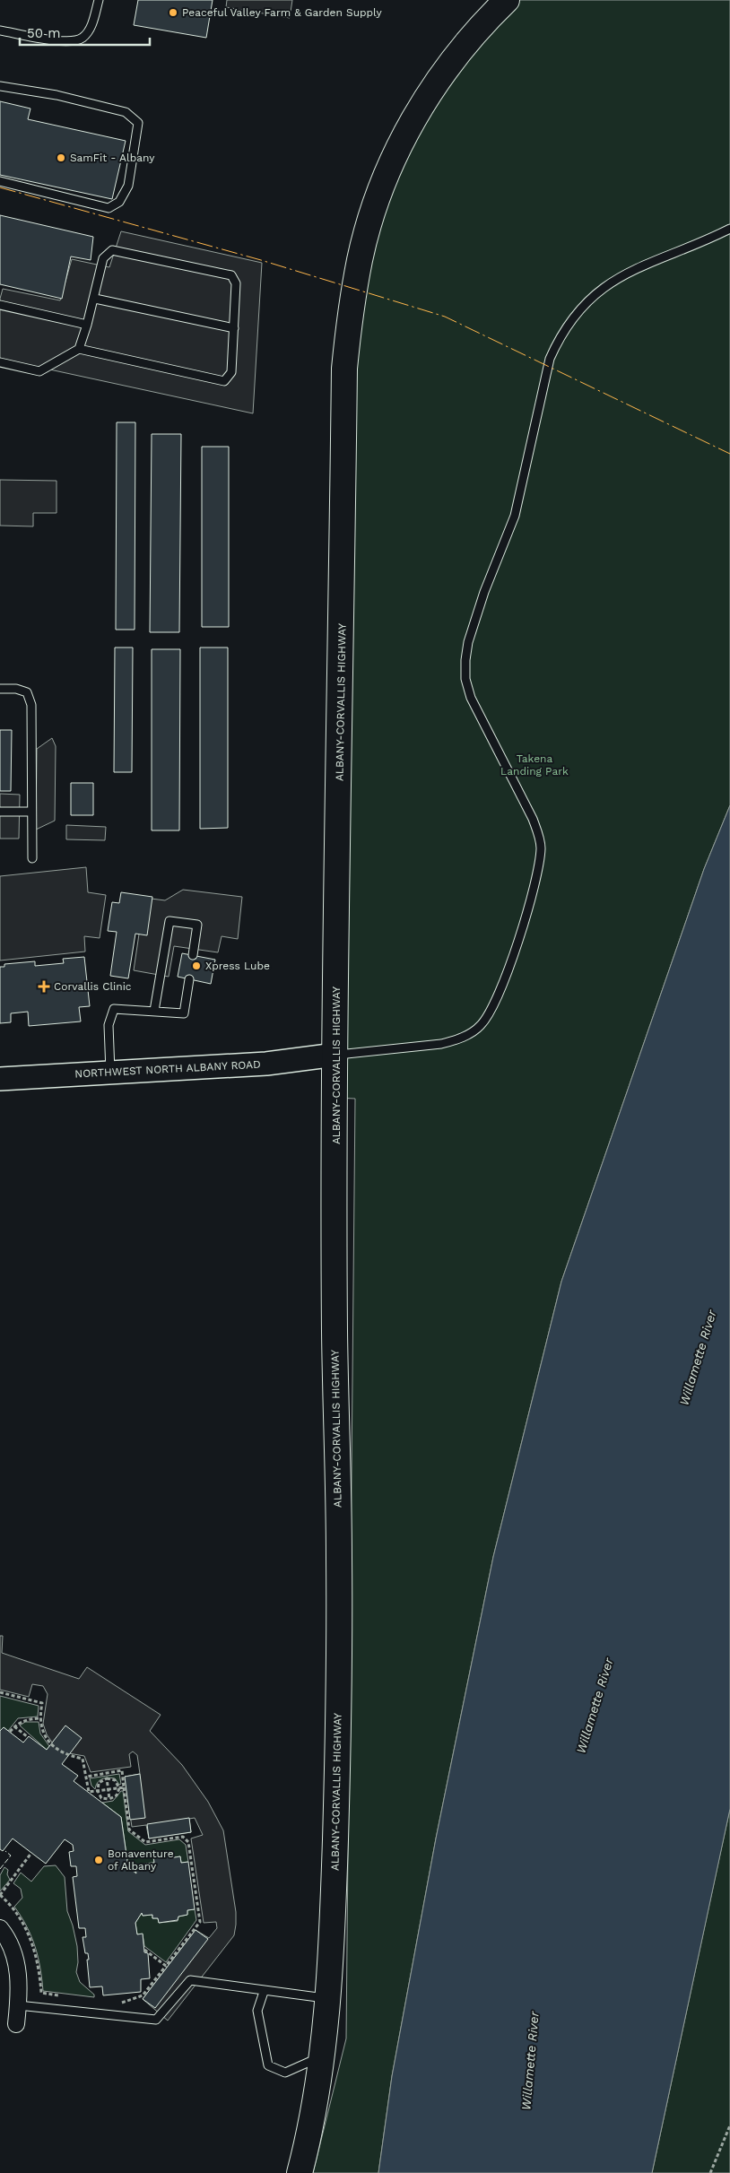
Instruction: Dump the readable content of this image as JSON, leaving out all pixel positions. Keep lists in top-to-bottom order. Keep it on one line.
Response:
{"streets":{"highway":["ALBANY-CORVALLIS HIGHWAY"],"main road":["NORTHWEST NORTH ALBANY ROAD"]},"crossings":[["ALBANY-CORVALLIS HIGHWAY","NORTHWEST NORTH ALBANY ROAD"]],"water":["Willamette River"],"parks":["Takena Landing Park"],"places":{"other":["Peaceful Valley Farm & Garden Supply","SamFit - Albany","Xpress Lube","Bonaventure of Albany"],"health":["Corvallis Clinic"]},"scale_bar":"50 m"}
